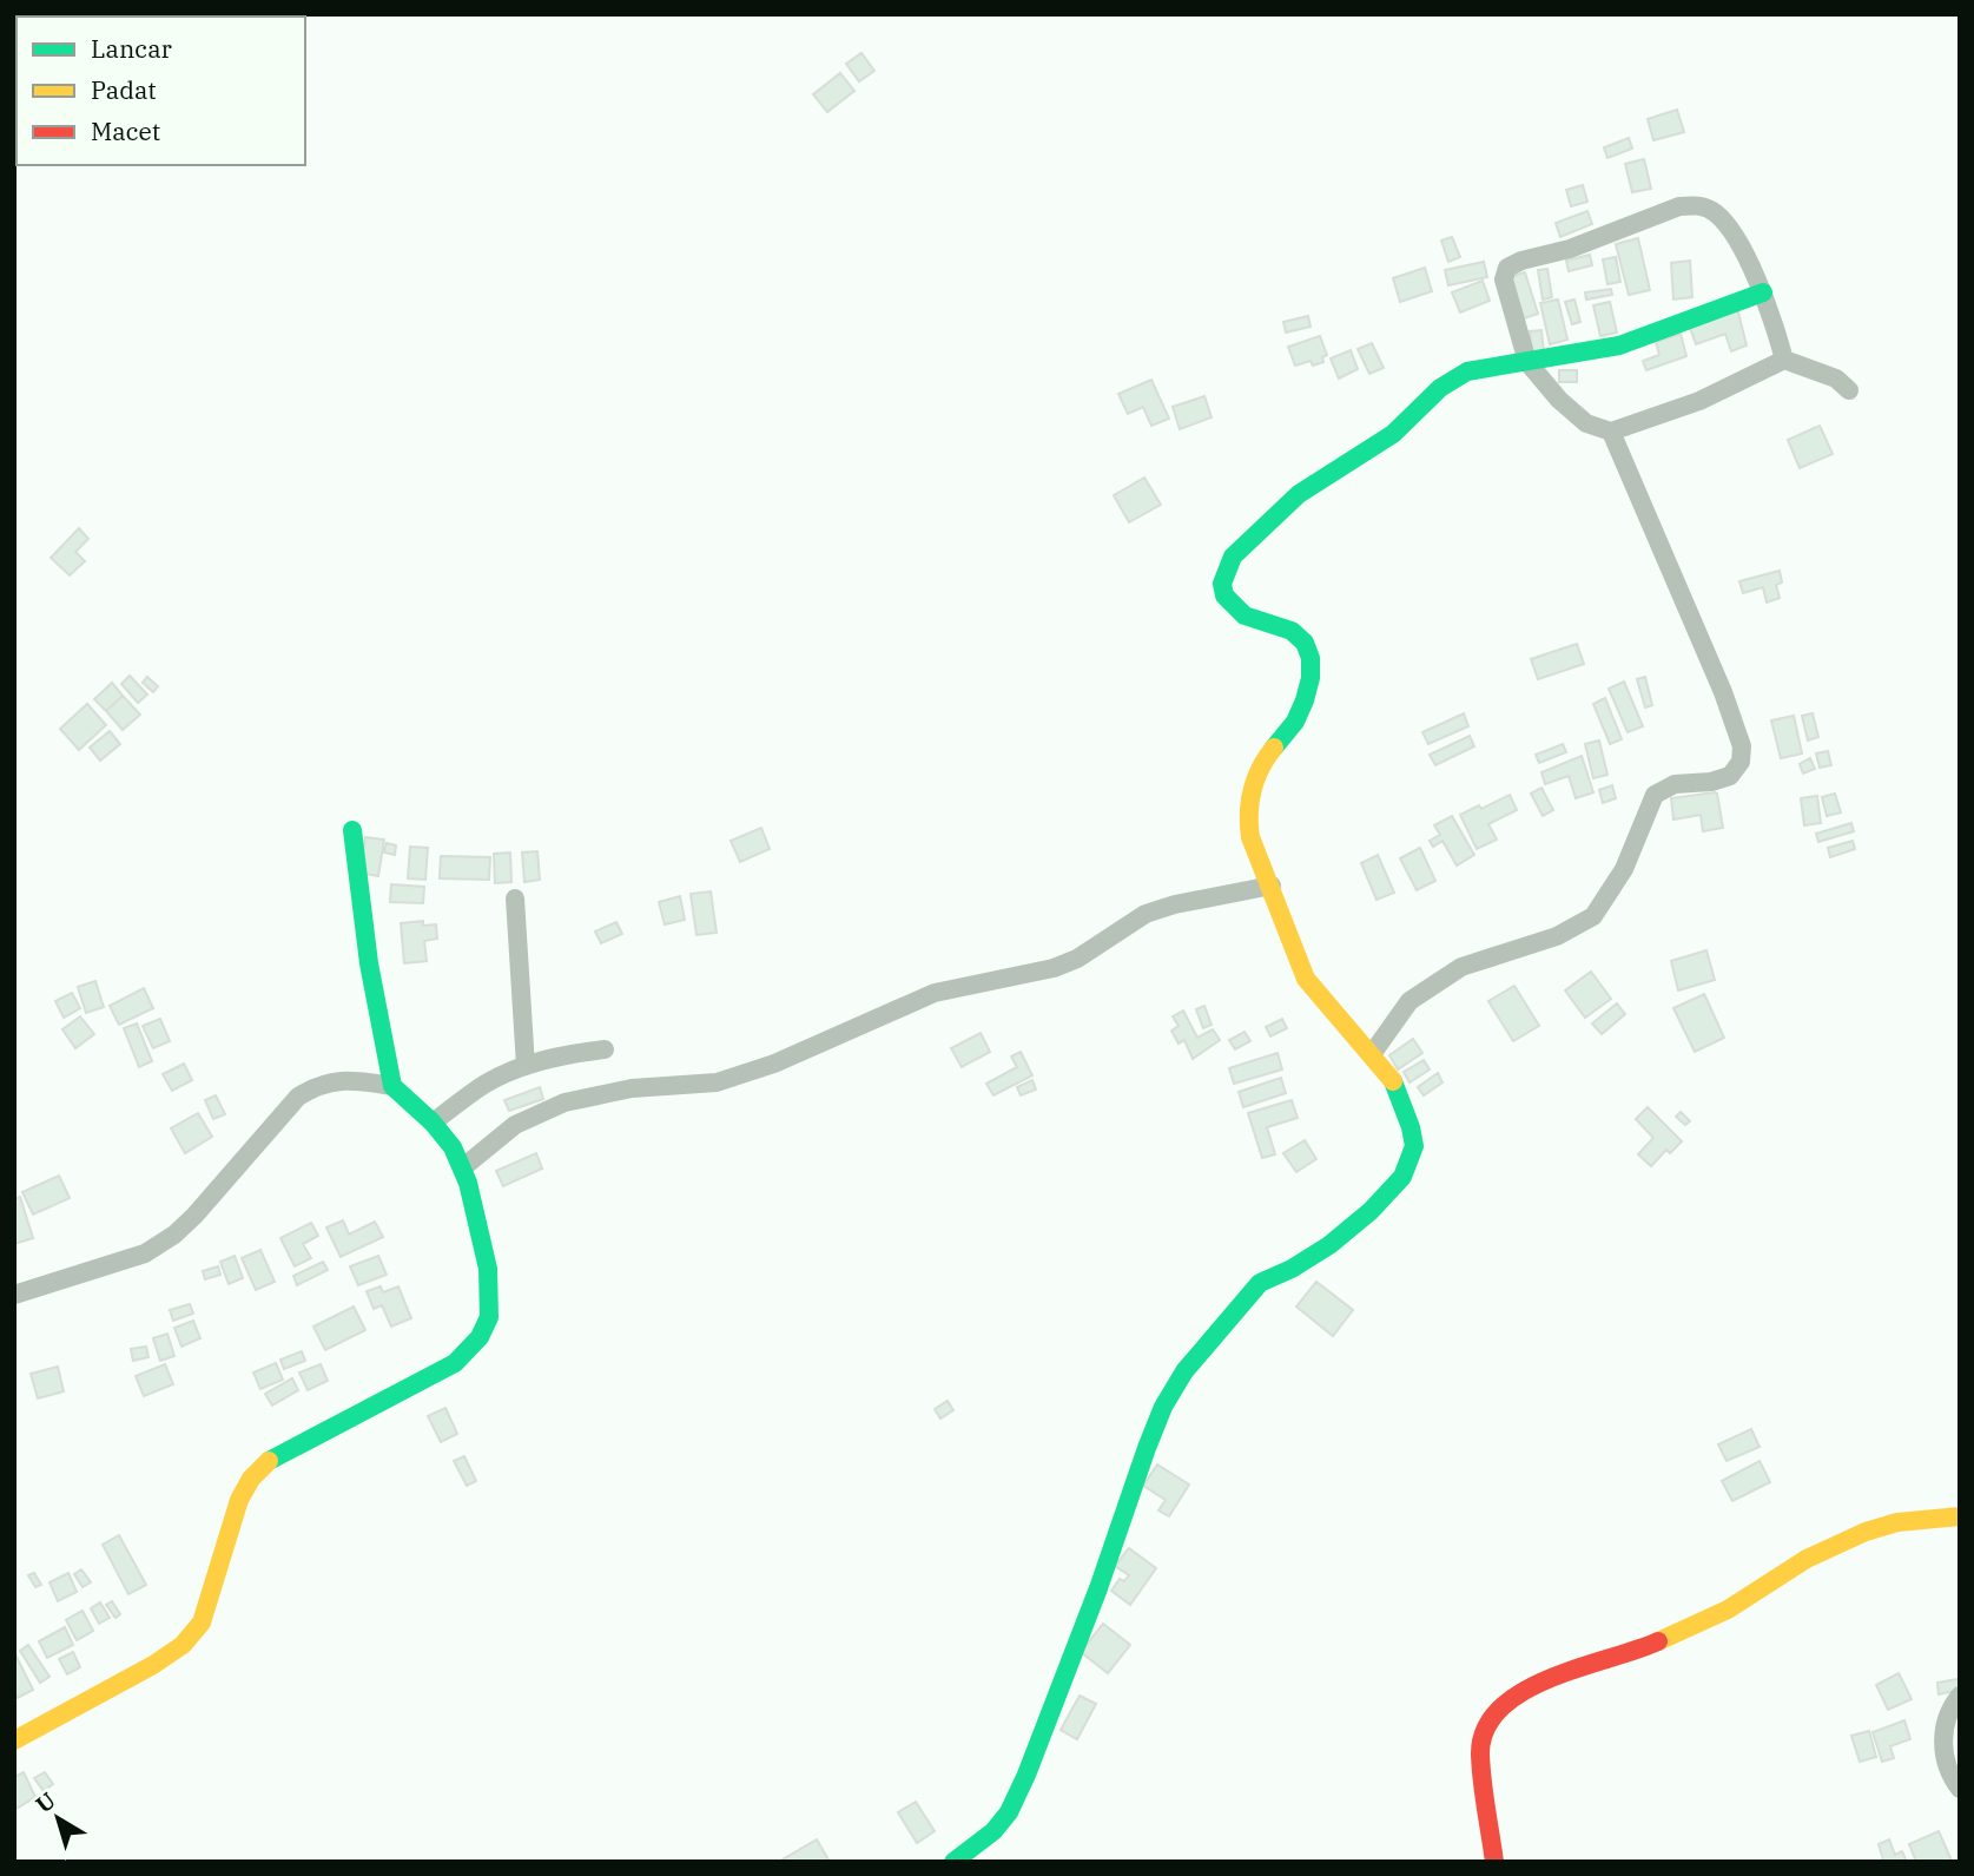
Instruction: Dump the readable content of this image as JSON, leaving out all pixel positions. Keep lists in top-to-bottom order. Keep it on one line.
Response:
{"legend":["Lancar","Padat","Macet"],"north":"top left"}
